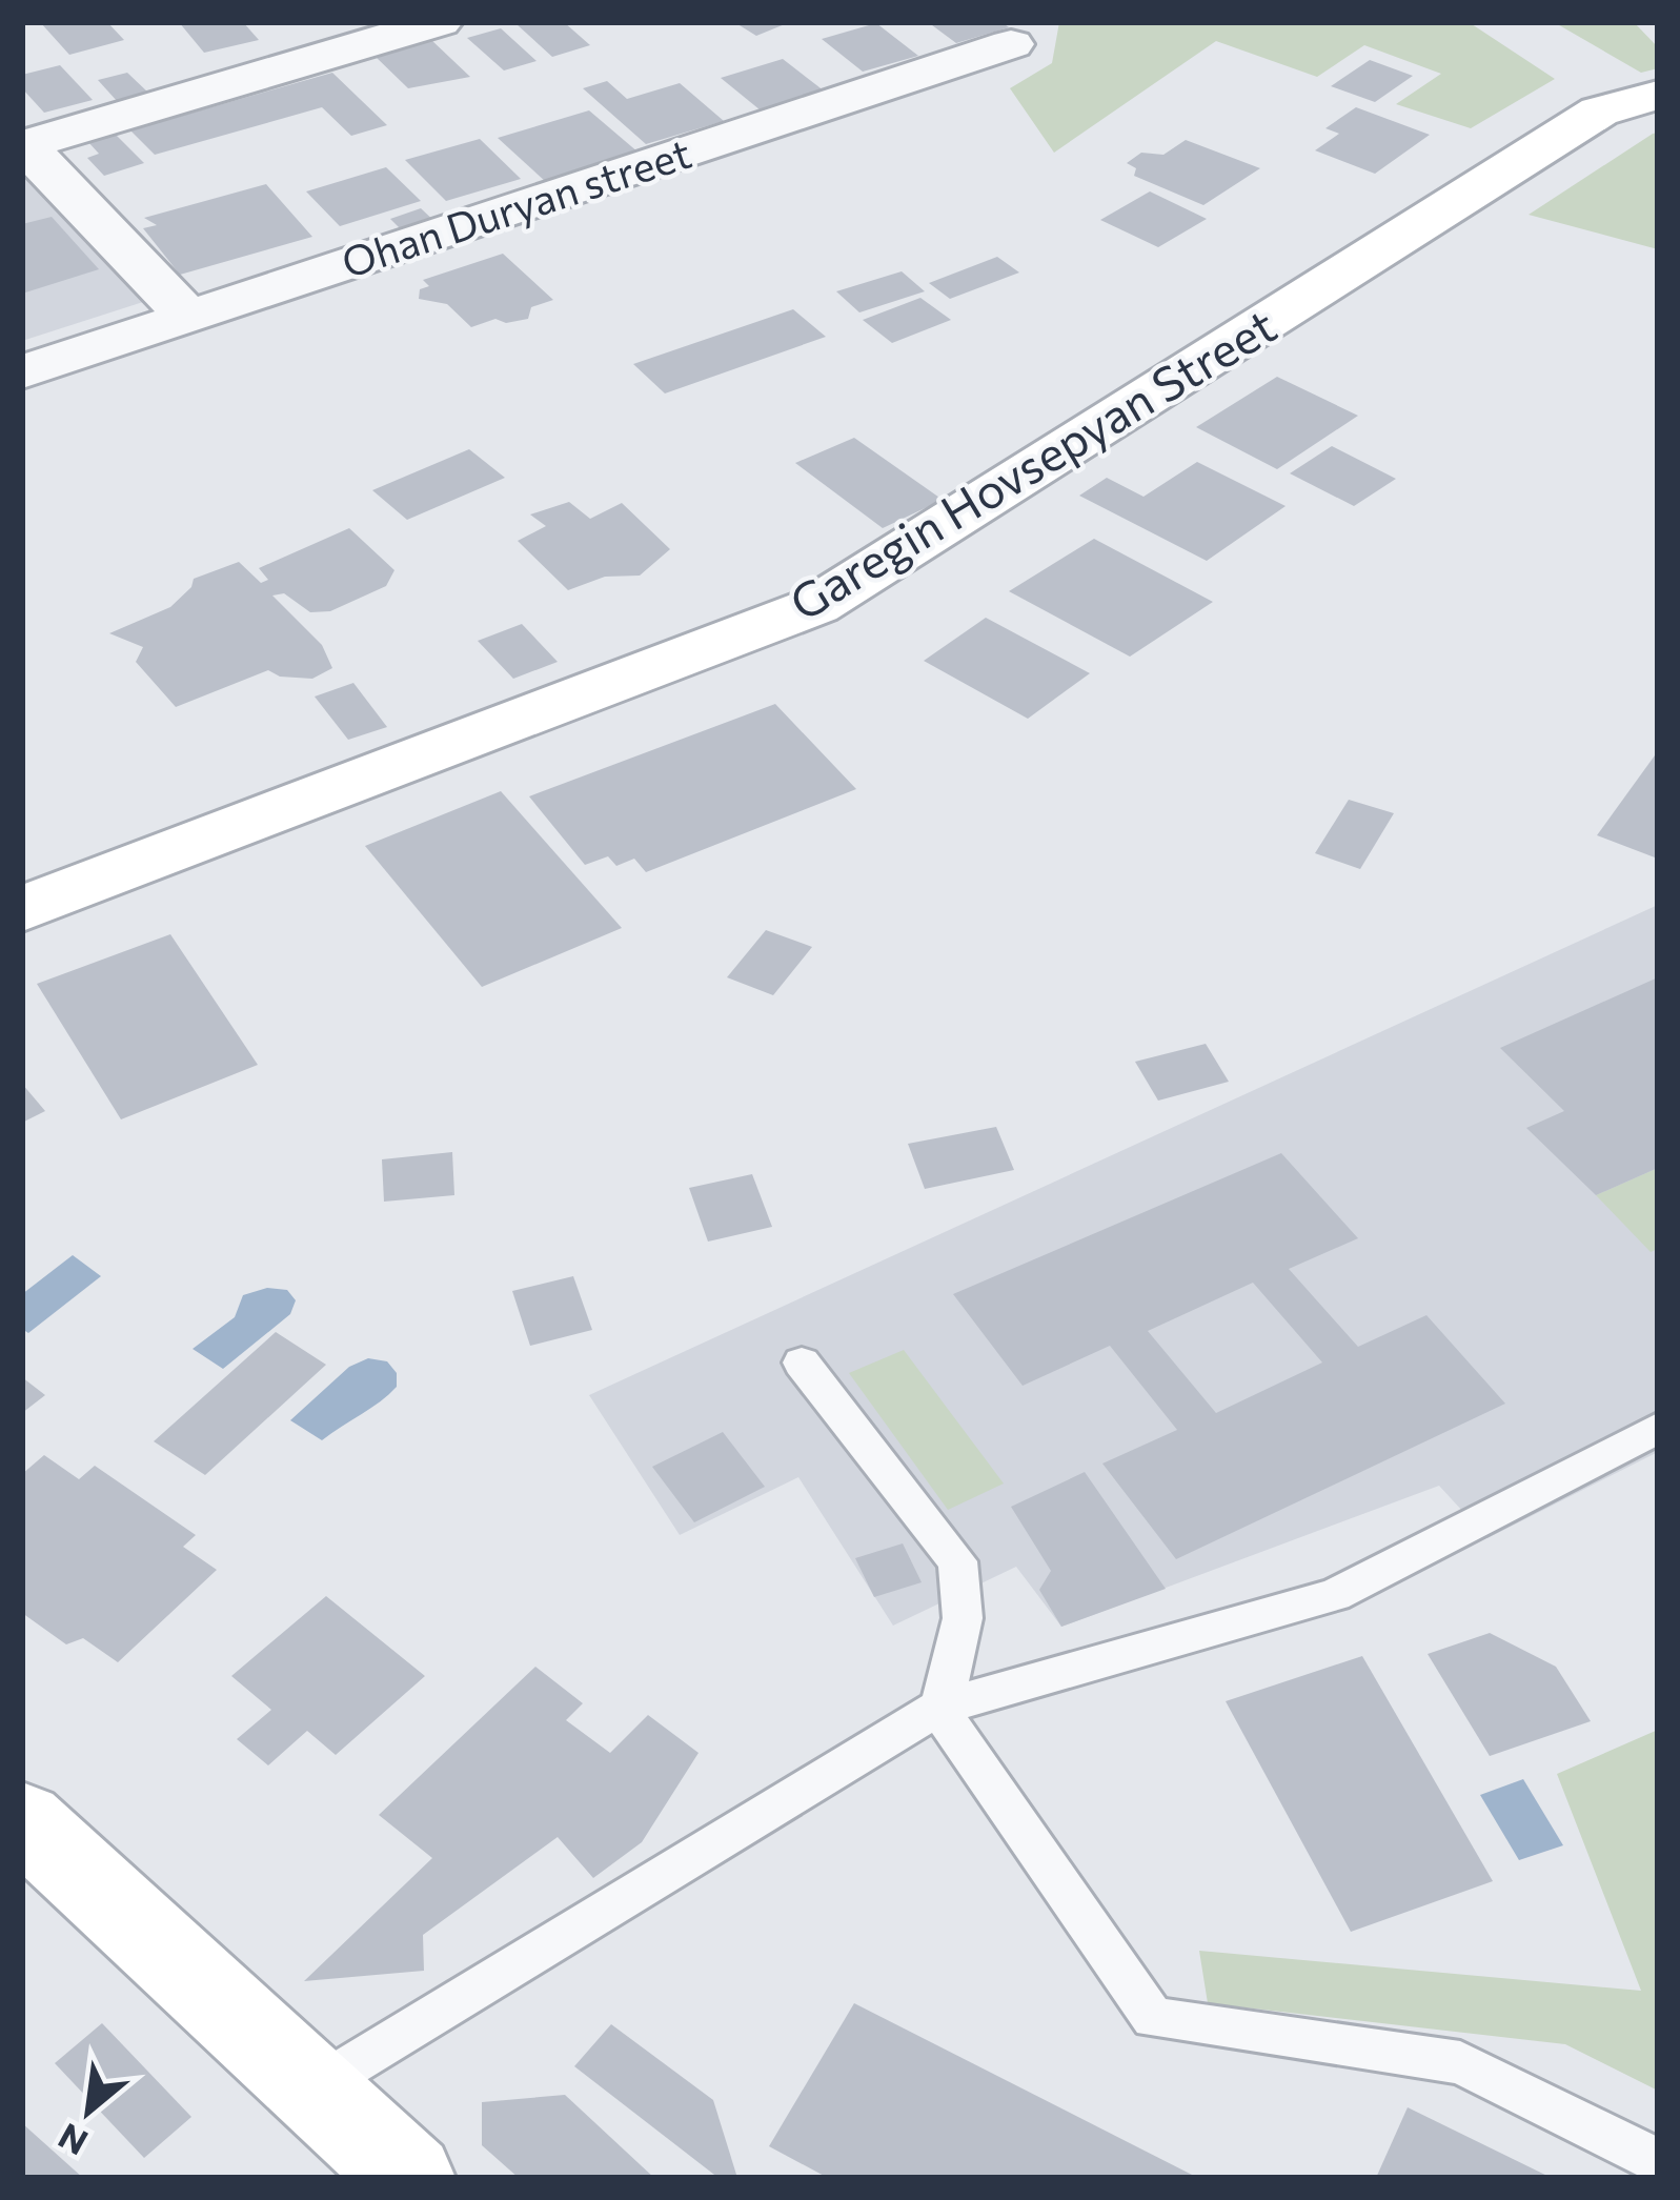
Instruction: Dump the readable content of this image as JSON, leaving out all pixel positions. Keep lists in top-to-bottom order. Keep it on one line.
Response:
{"streets":{"main road":["Garegin Hovsepyan Street"],"street":["Ohan Duryan street"]},"north":"bottom left"}
